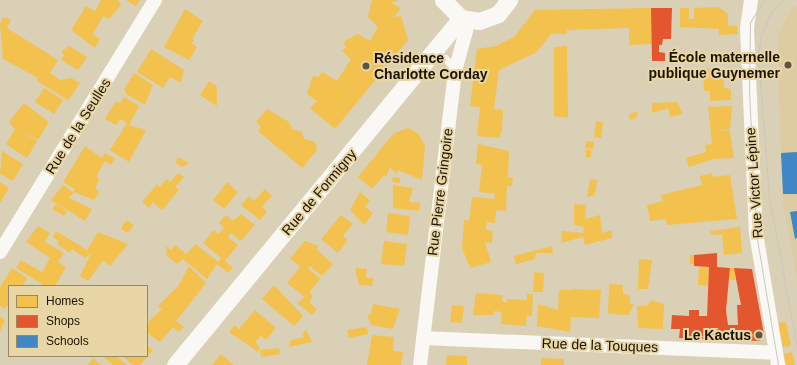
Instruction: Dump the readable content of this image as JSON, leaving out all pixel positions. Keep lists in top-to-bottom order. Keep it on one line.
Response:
{"streets":{"street":["Rue de la Seulles","Rue Victor Lépine","Rue de Formigny","Rue Pierre Gringoire","Rue de la Touques"]},"crossings":[["Rue Victor Lépine","Rue de la Touques"],["Rue de Formigny","Rue Pierre Gringoire"],["Rue Pierre Gringoire","Rue de la Touques"]],"places":["École maternelle publique Guynemer","Résidence Charlotte Corday","Le Kactus"],"legend":["Homes","Shops","Schools"]}
